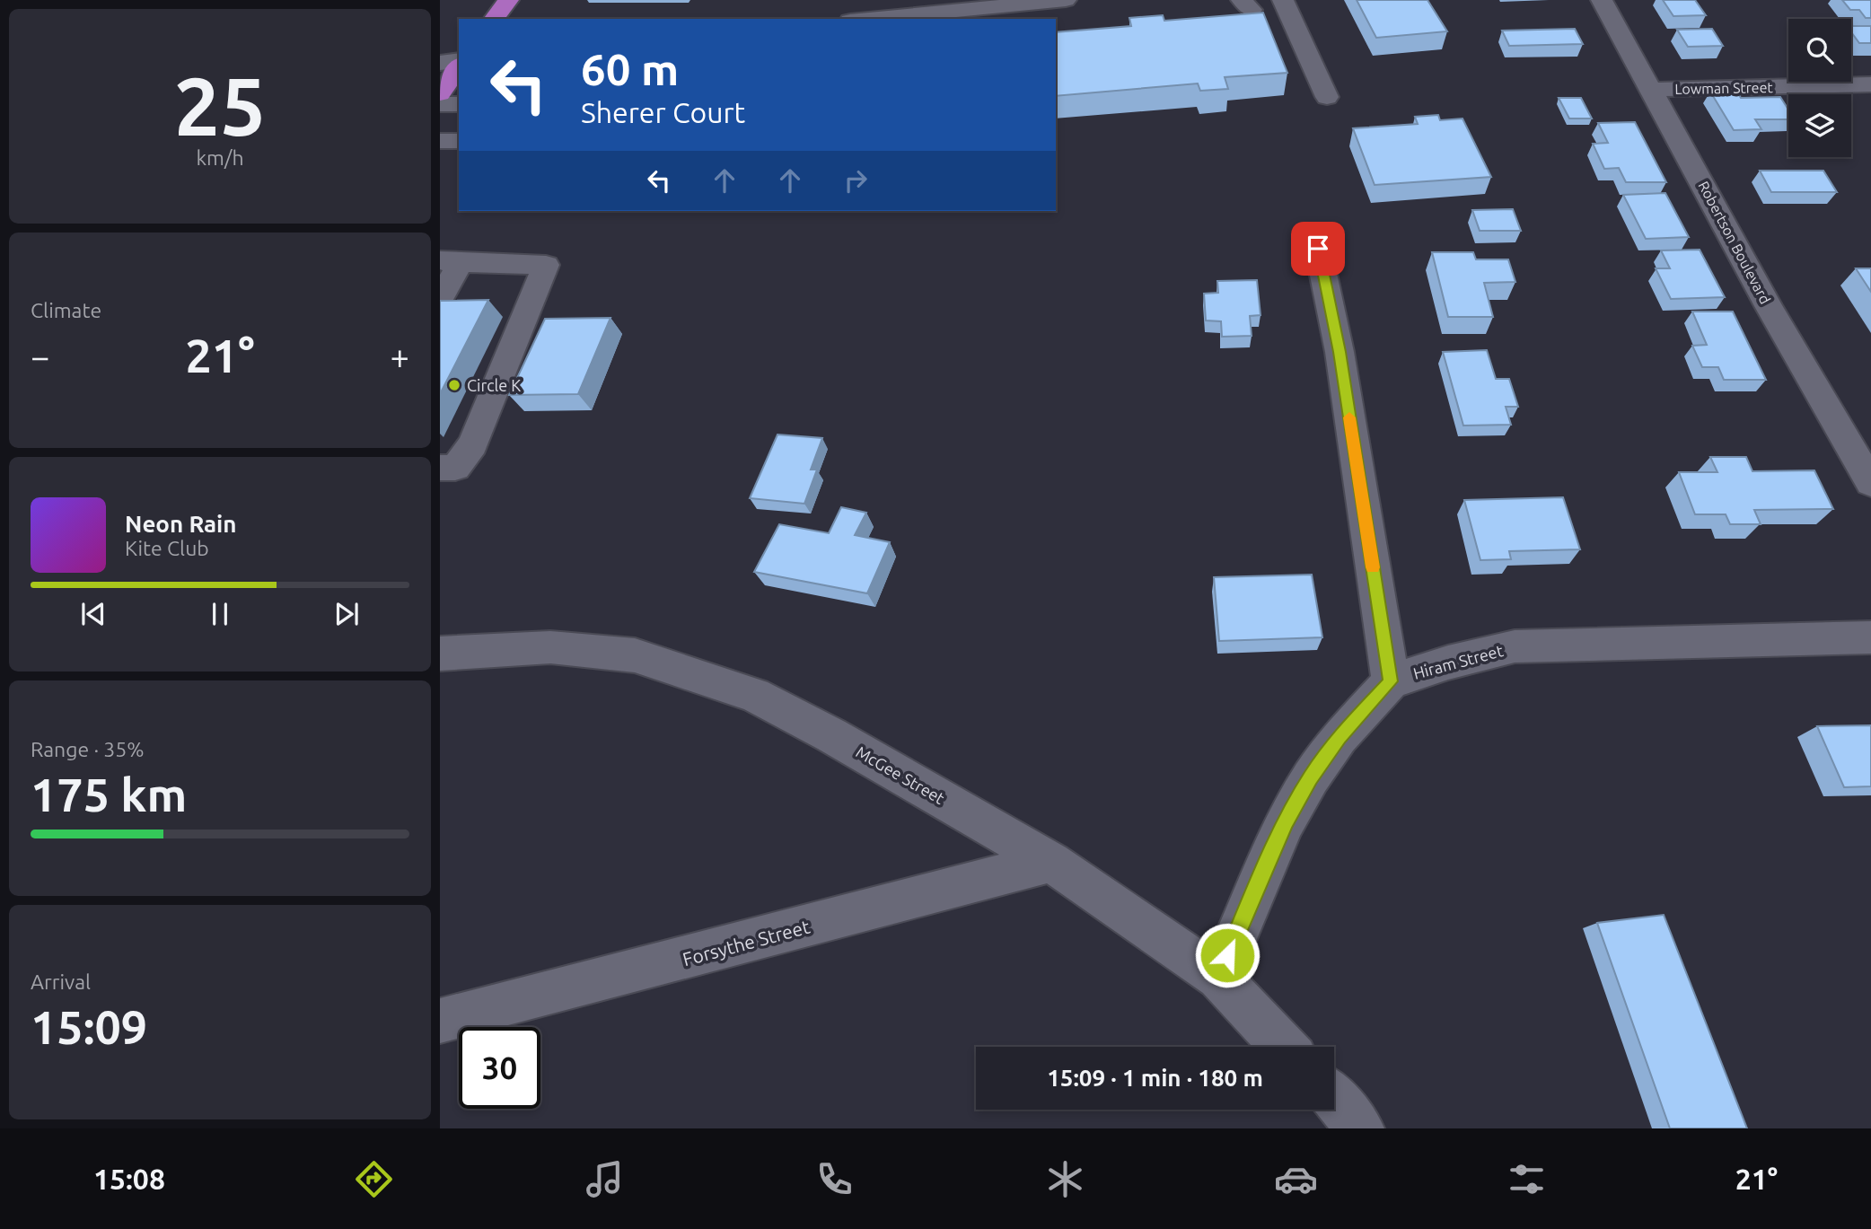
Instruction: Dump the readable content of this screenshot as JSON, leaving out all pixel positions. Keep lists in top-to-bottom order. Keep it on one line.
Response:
{"streets":{"street":["Lowman Street","Robertson Boulevard","Hiram Street","McGee Street","Forsythe Street"]},"crossings":[["Lowman Street","Robertson Boulevard"],["Hiram Street","McGee Street"],["McGee Street","Forsythe Street"]],"places":["Circle K"],"page":{"tile":[["25","km/h"],"Climate",["Range · 35%","175 km"],["Arrival","15:09"]],"turn":["60 m","Sherer Court"],"heat":["−","21°","+"],"song":["Neon Rain","Kite Club"],"limit":"30","trip":"15:09 · 1 min · 180 m","tabs":["15:08","21°"]}}
